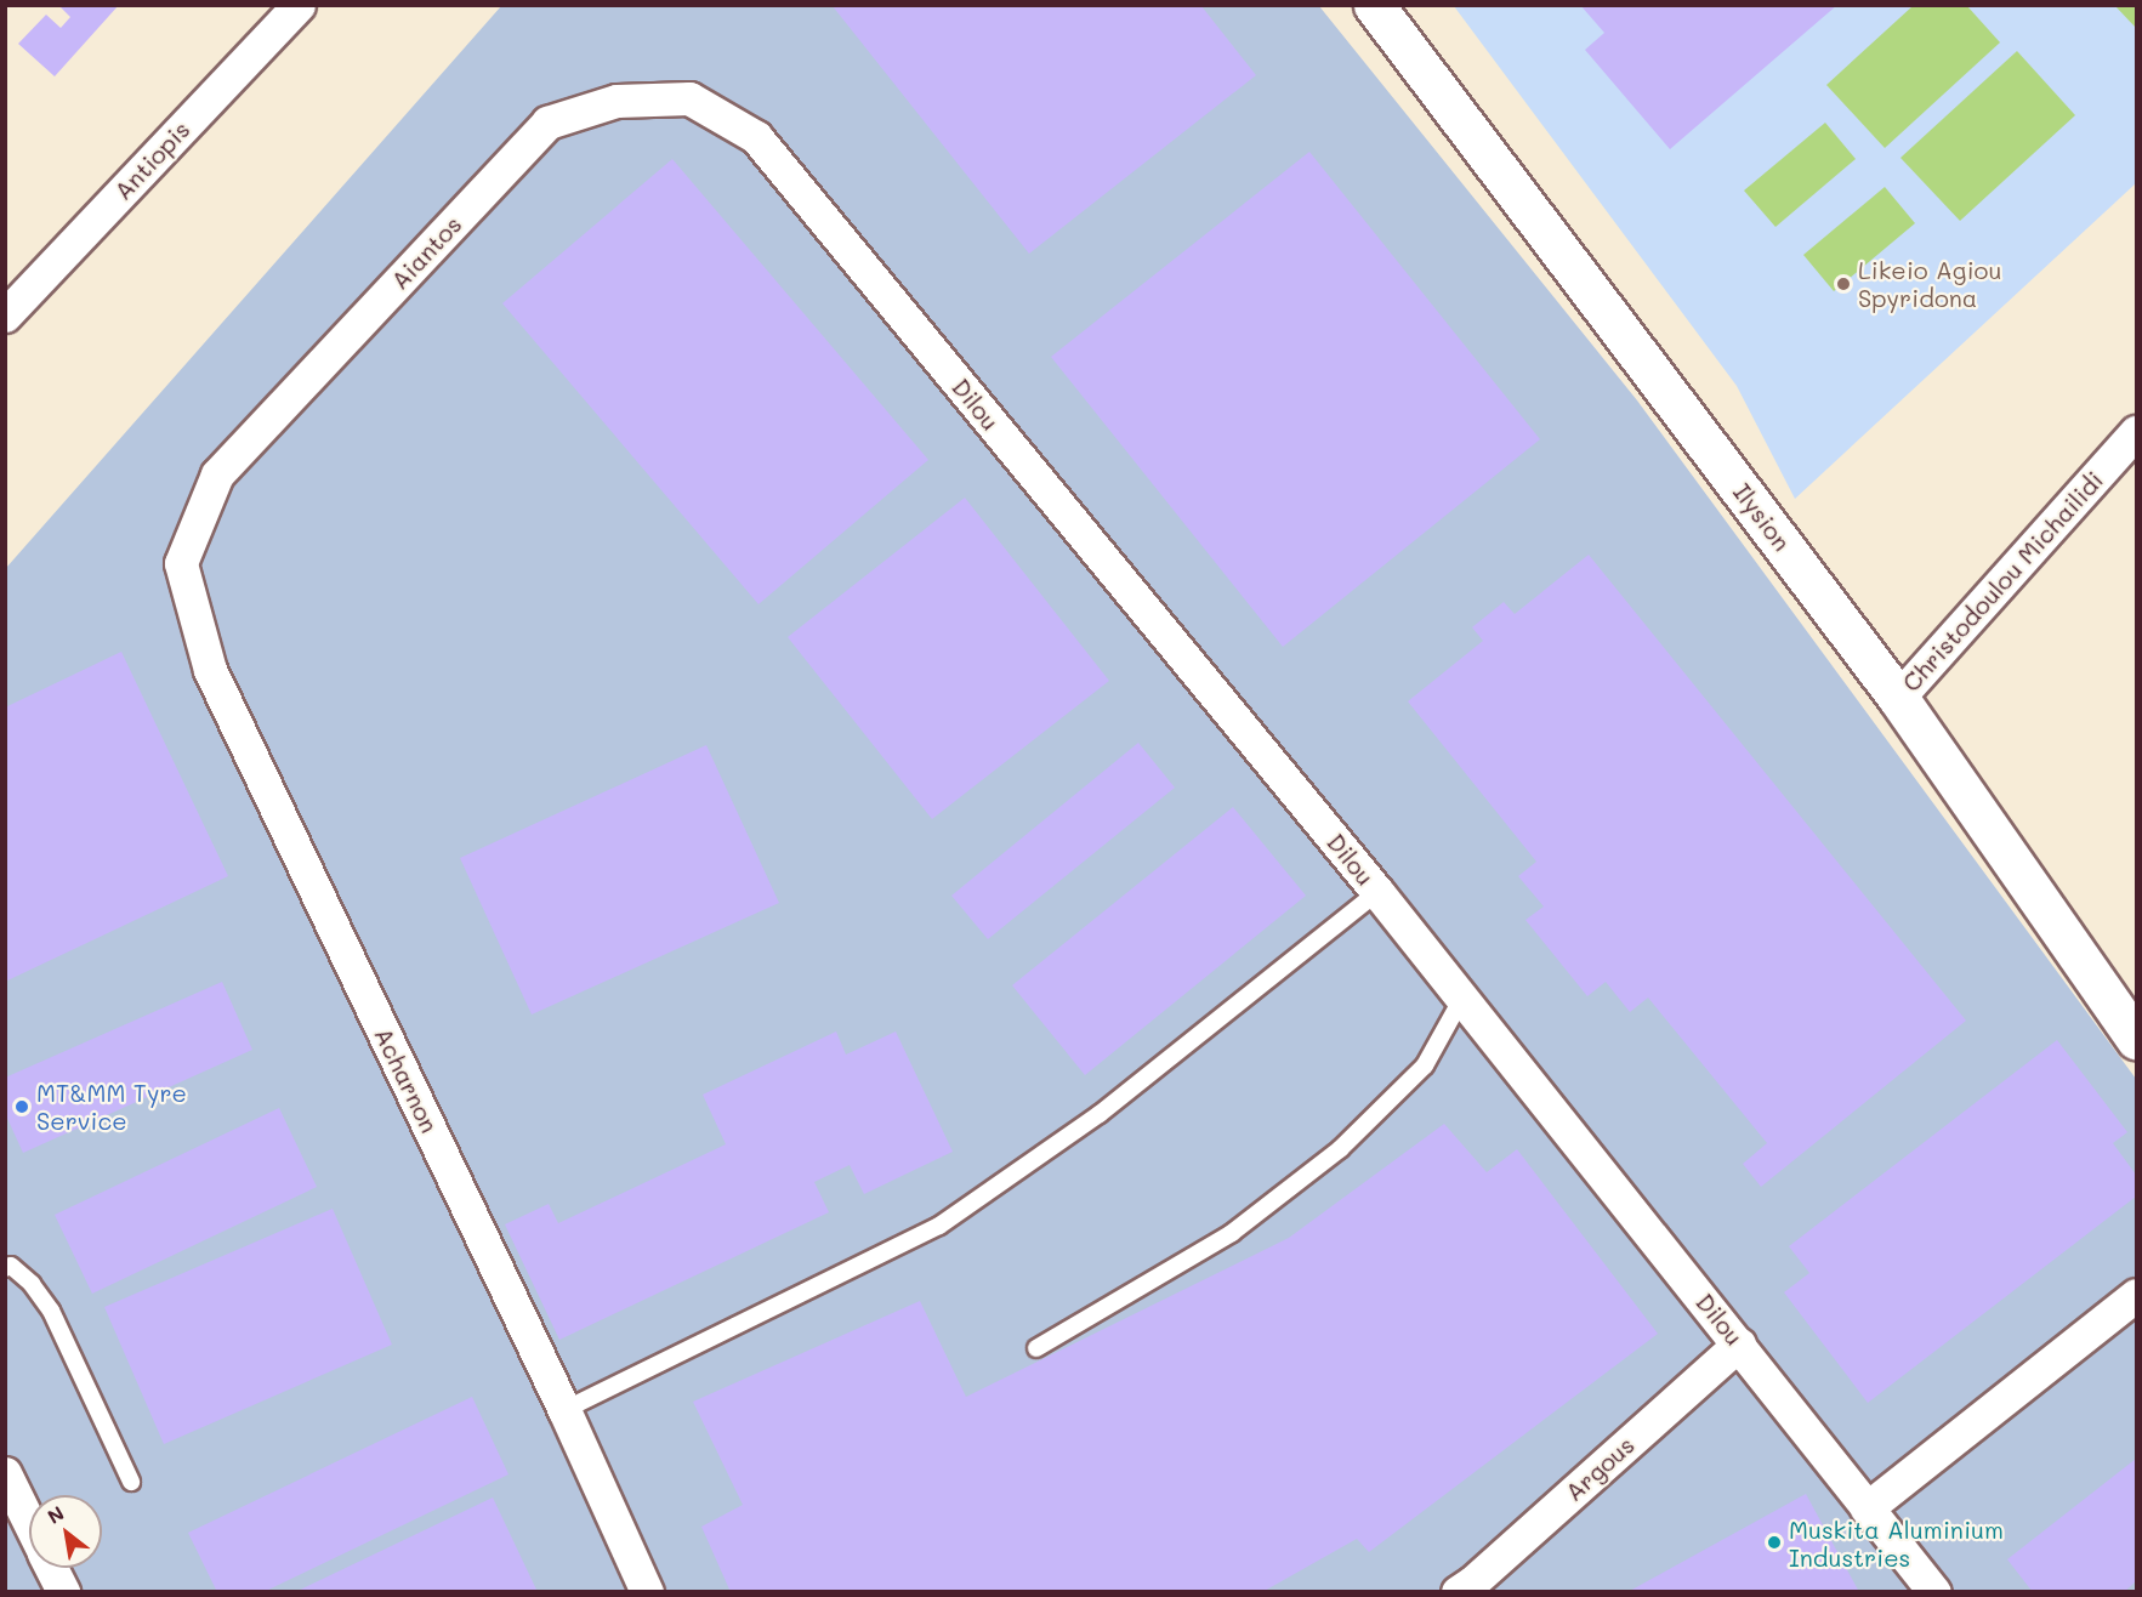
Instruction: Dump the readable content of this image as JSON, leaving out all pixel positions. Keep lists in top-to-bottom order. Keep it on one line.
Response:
{"streets":{"street":["Antiopis","Aiantos","Dilou","Ilysion","Christodoulou Michailidi","Acharnon","Argous"]},"crossings":[["Aiantos","Dilou"],["Aiantos","Acharnon"],["Dilou","Argous"],["Ilysion","Christodoulou Michailidi"]],"places":["Likeio Agiou Spyridona","MT&MM Tyre Service","Muskita Aluminium Industries"],"north":"top left"}
